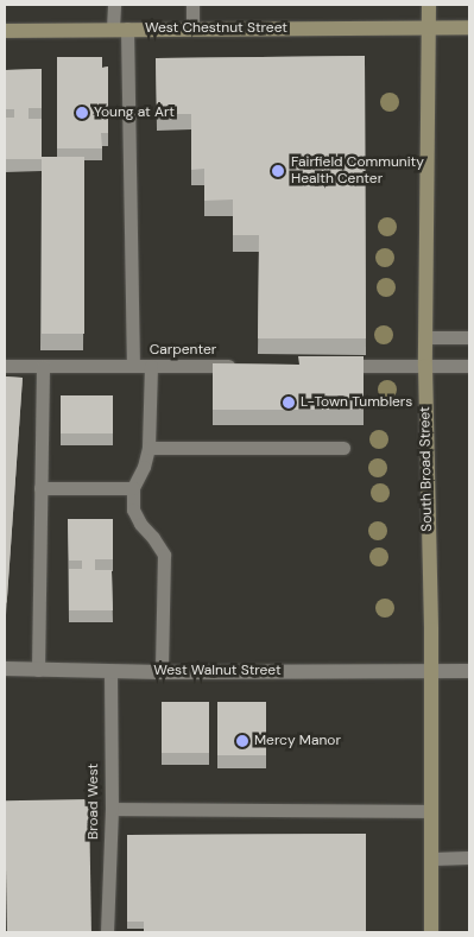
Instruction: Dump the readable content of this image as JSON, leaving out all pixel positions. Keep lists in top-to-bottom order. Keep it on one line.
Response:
{"streets":{"main road":["West Chestnut Street","South Broad Street"],"street":["West Walnut Street"],"lane":["Carpenter","Broad West"]},"crossings":[["West Chestnut Street","South Broad Street"],["South Broad Street","West Walnut Street"],["West Walnut Street","Broad West"]],"places":["Young at Art","Fairfield Community Health Center","L-Town Tumblers","Mercy Manor"]}
